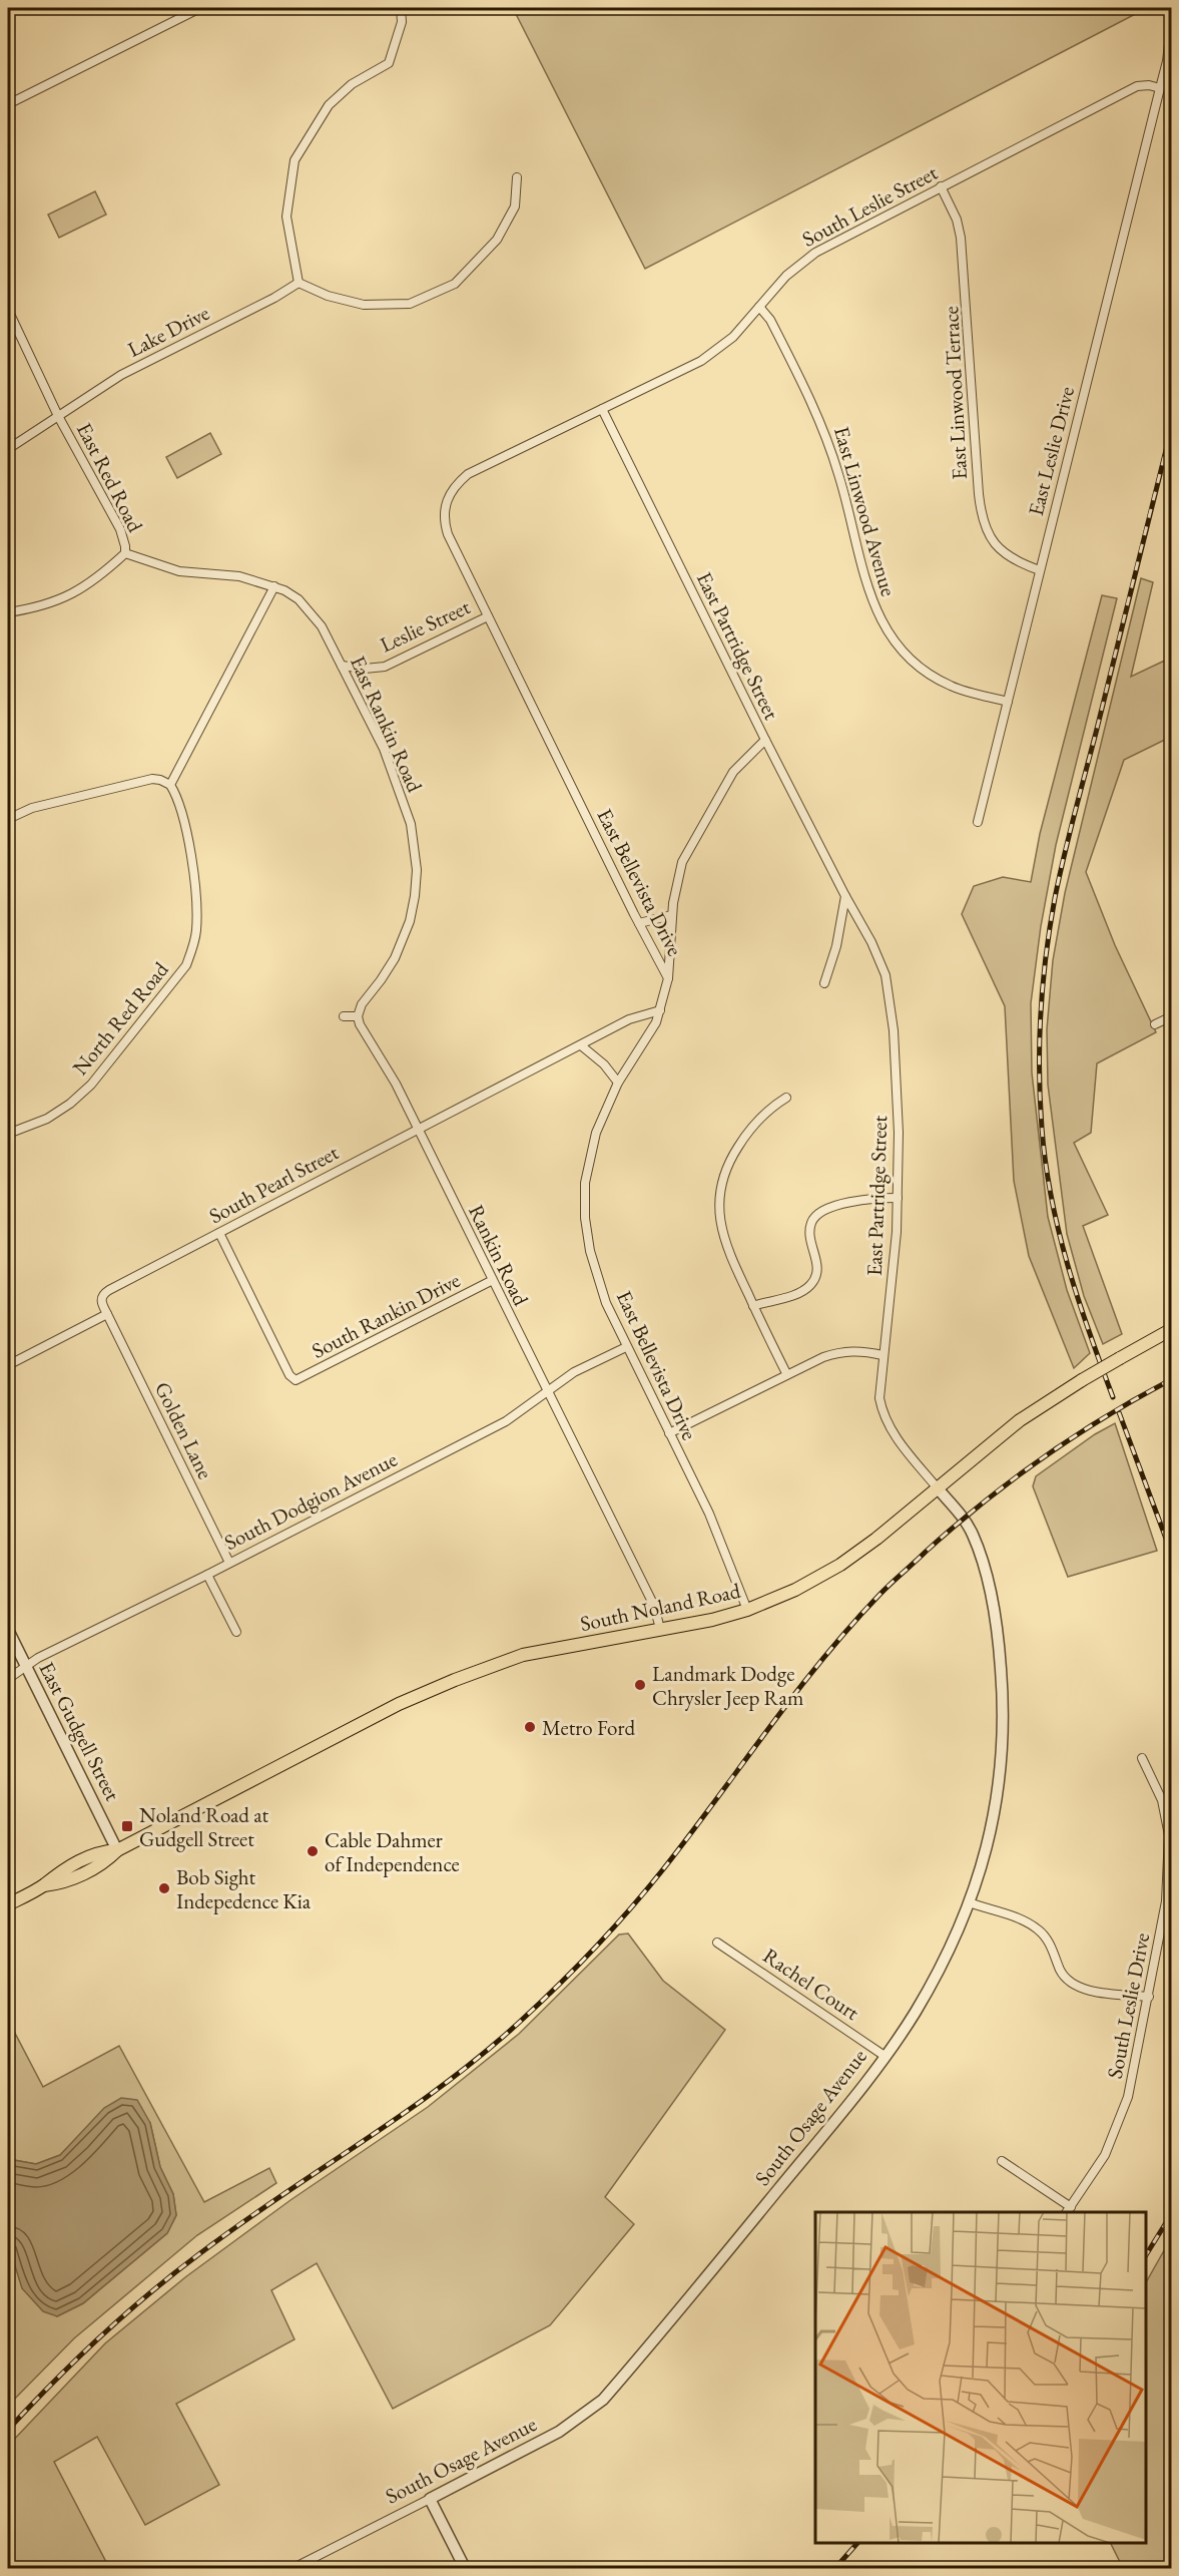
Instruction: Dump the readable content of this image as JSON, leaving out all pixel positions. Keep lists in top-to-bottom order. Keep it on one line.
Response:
{"streets":{"main road":["South Noland Road"],"street":["South Leslie Street","Lake Drive","East Linwood Terrace","East Leslie Drive","East Red Road","East Linwood Avenue","Leslie Street","East Partridge Street","East Rankin Road","East Bellevista Drive","North Red Road","South Pearl Street","Rankin Road","South Rankin Drive","Golden Lane","South Dodgion Avenue","East Gudgell Street","Rachel Court","South Leslie Drive","South Osage Avenue"]},"crossings":[["South Leslie Street","East Linwood Terrace"],["South Leslie Street","East Leslie Drive"],["South Leslie Street","East Linwood Avenue"],["South Leslie Street","East Partridge Street"],["South Leslie Street","East Bellevista Drive"],["Lake Drive","East Red Road"],["East Linwood Terrace","East Leslie Drive"],["East Leslie Drive","East Linwood Avenue"],["East Red Road","East Rankin Road"],["Leslie Street","East Rankin Road"],["Leslie Street","East Bellevista Drive"],["East Partridge Street","South Noland Road"],["East Partridge Street","South Osage Avenue"],["East Rankin Road","Rankin Road"],["East Bellevista Drive","South Pearl Street"],["East Bellevista Drive","South Dodgion Avenue"],["East Bellevista Drive","South Noland Road"],["South Pearl Street","Rankin Road"],["South Pearl Street","South Rankin Drive"],["South Pearl Street","Golden Lane"],["Rankin Road","South Rankin Drive"],["Rankin Road","South Dodgion Avenue"],["Rankin Road","South Noland Road"],["Golden Lane","South Dodgion Avenue"],["South Dodgion Avenue","East Gudgell Street"],["South Noland Road","East Gudgell Street"],["South Noland Road","South Osage Avenue"],["Rachel Court","South Osage Avenue"]],"places":{"other":["Landmark Dodge Chrysler Jeep Ram","Metro Ford","Cable Dahmer of Independence","Bob Sight Indepedence Kia"],"transit":["Noland Road at Gudgell Street"]}}
